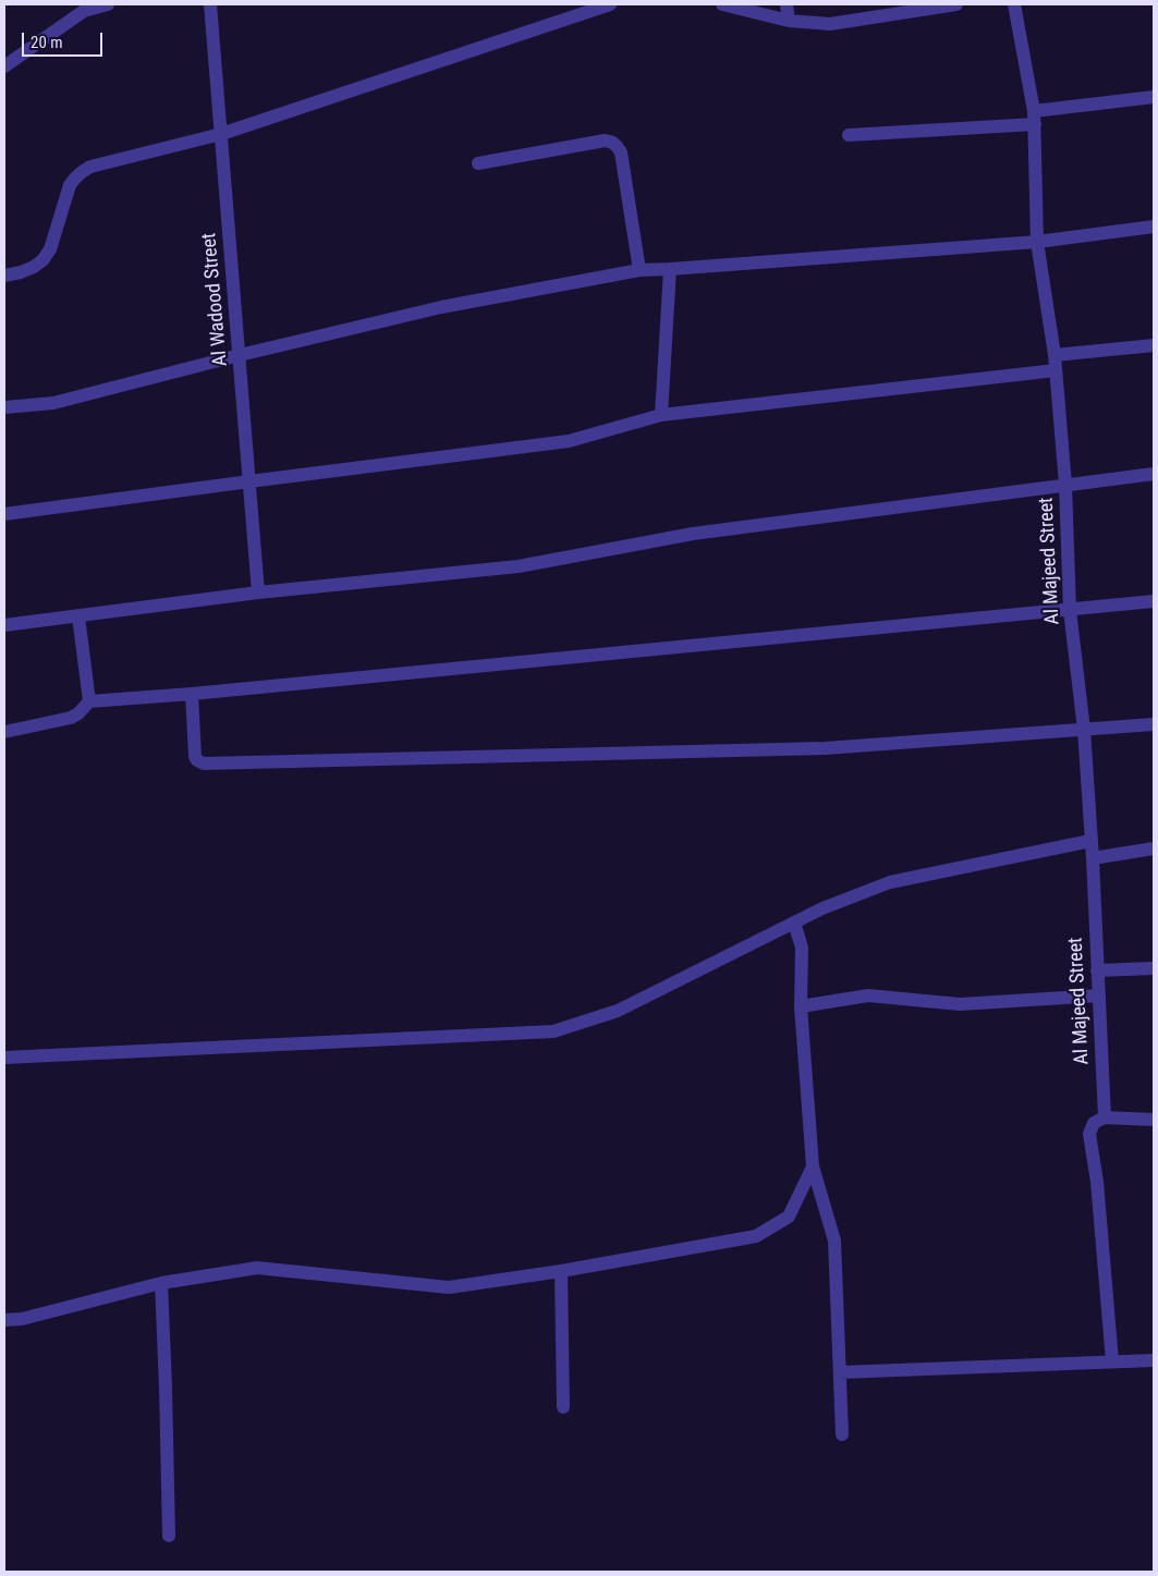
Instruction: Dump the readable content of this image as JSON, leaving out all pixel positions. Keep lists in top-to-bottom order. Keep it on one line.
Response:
{"streets":{"street":["Al Wadood Street","Al Majeed Street"]},"scale_bar":"20 m"}
